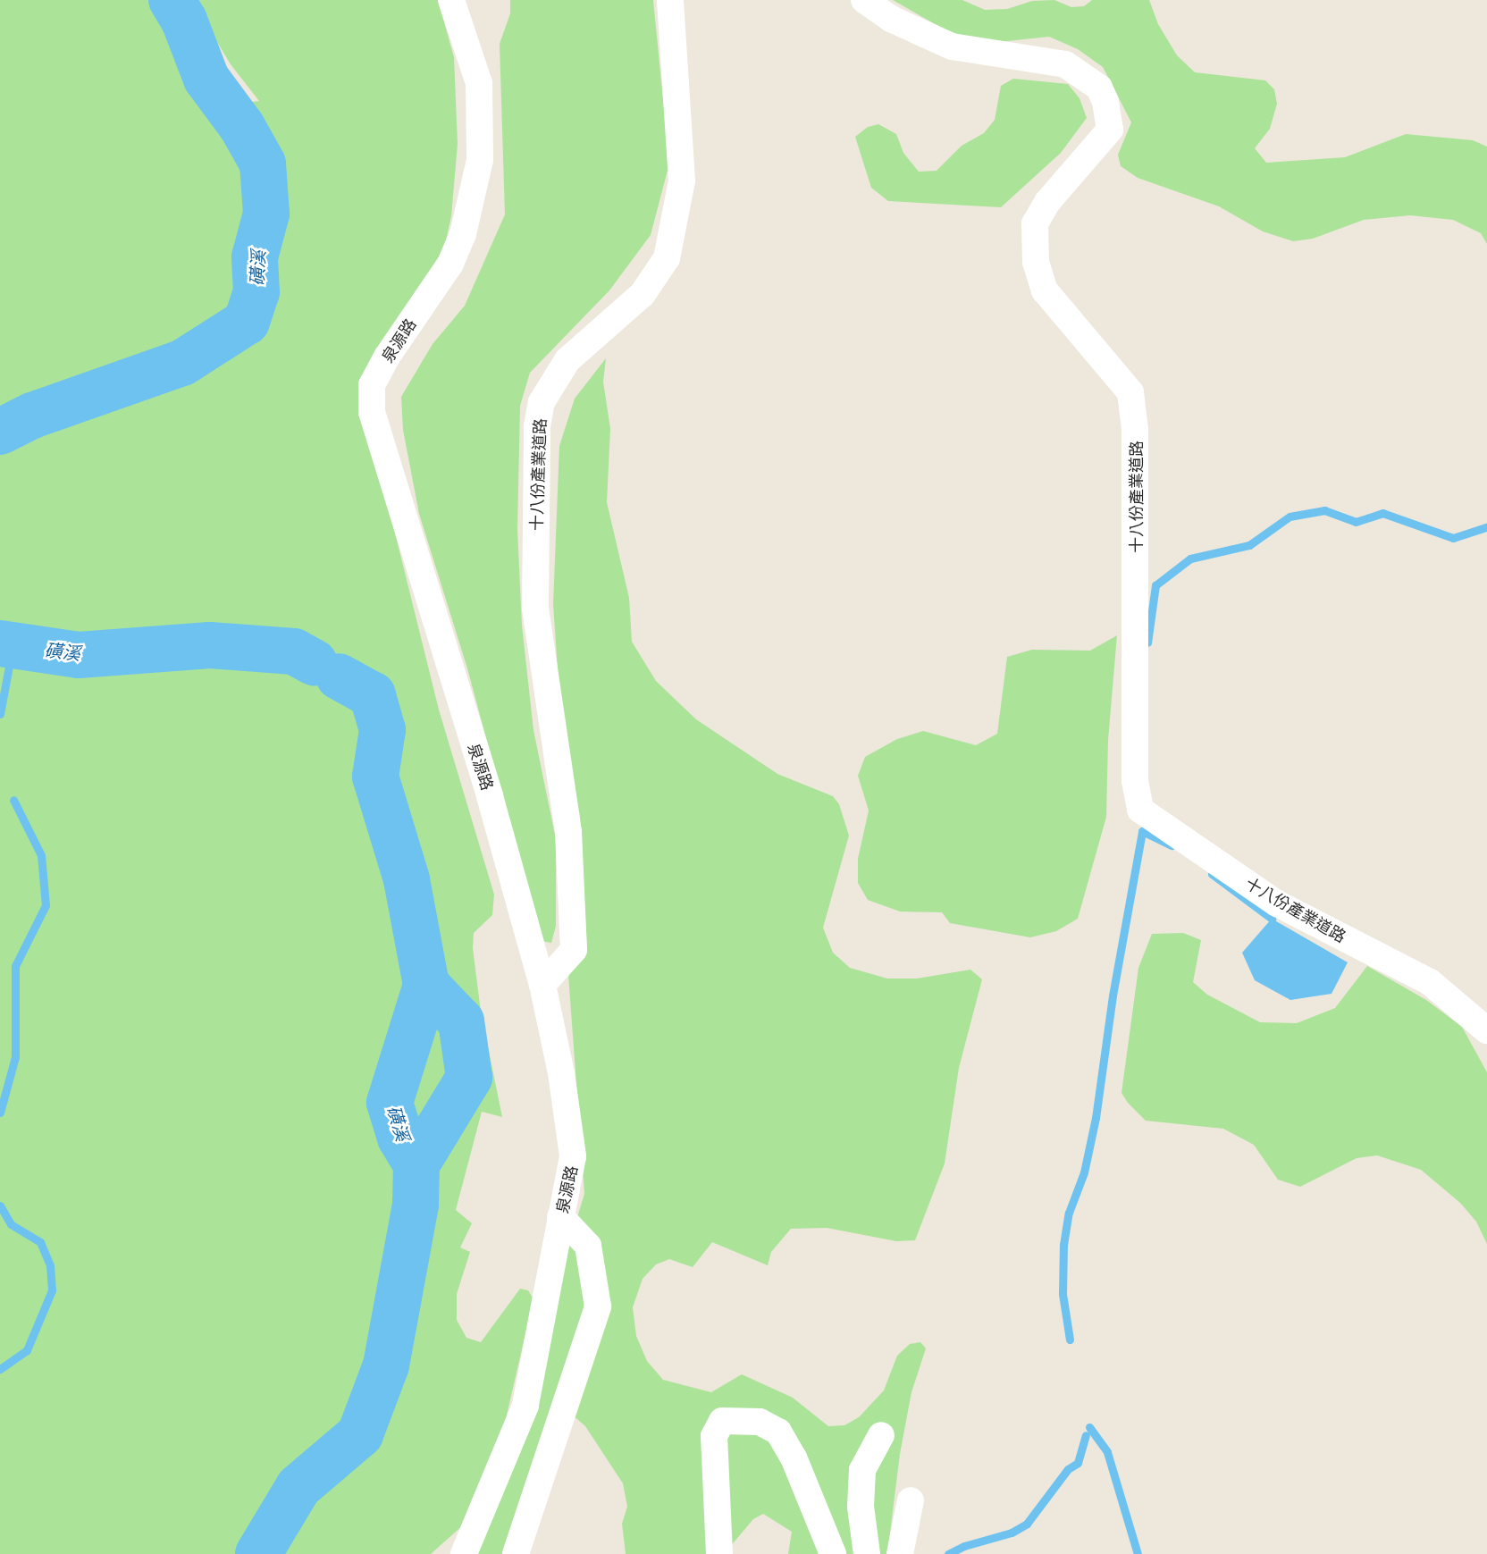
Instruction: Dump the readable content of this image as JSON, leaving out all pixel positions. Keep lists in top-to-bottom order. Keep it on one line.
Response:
{"streets":{"street":["泉源路","十八份產業道路"]},"crossings":[["泉源路","十八份產業道路"]],"water":["磺溪"]}
